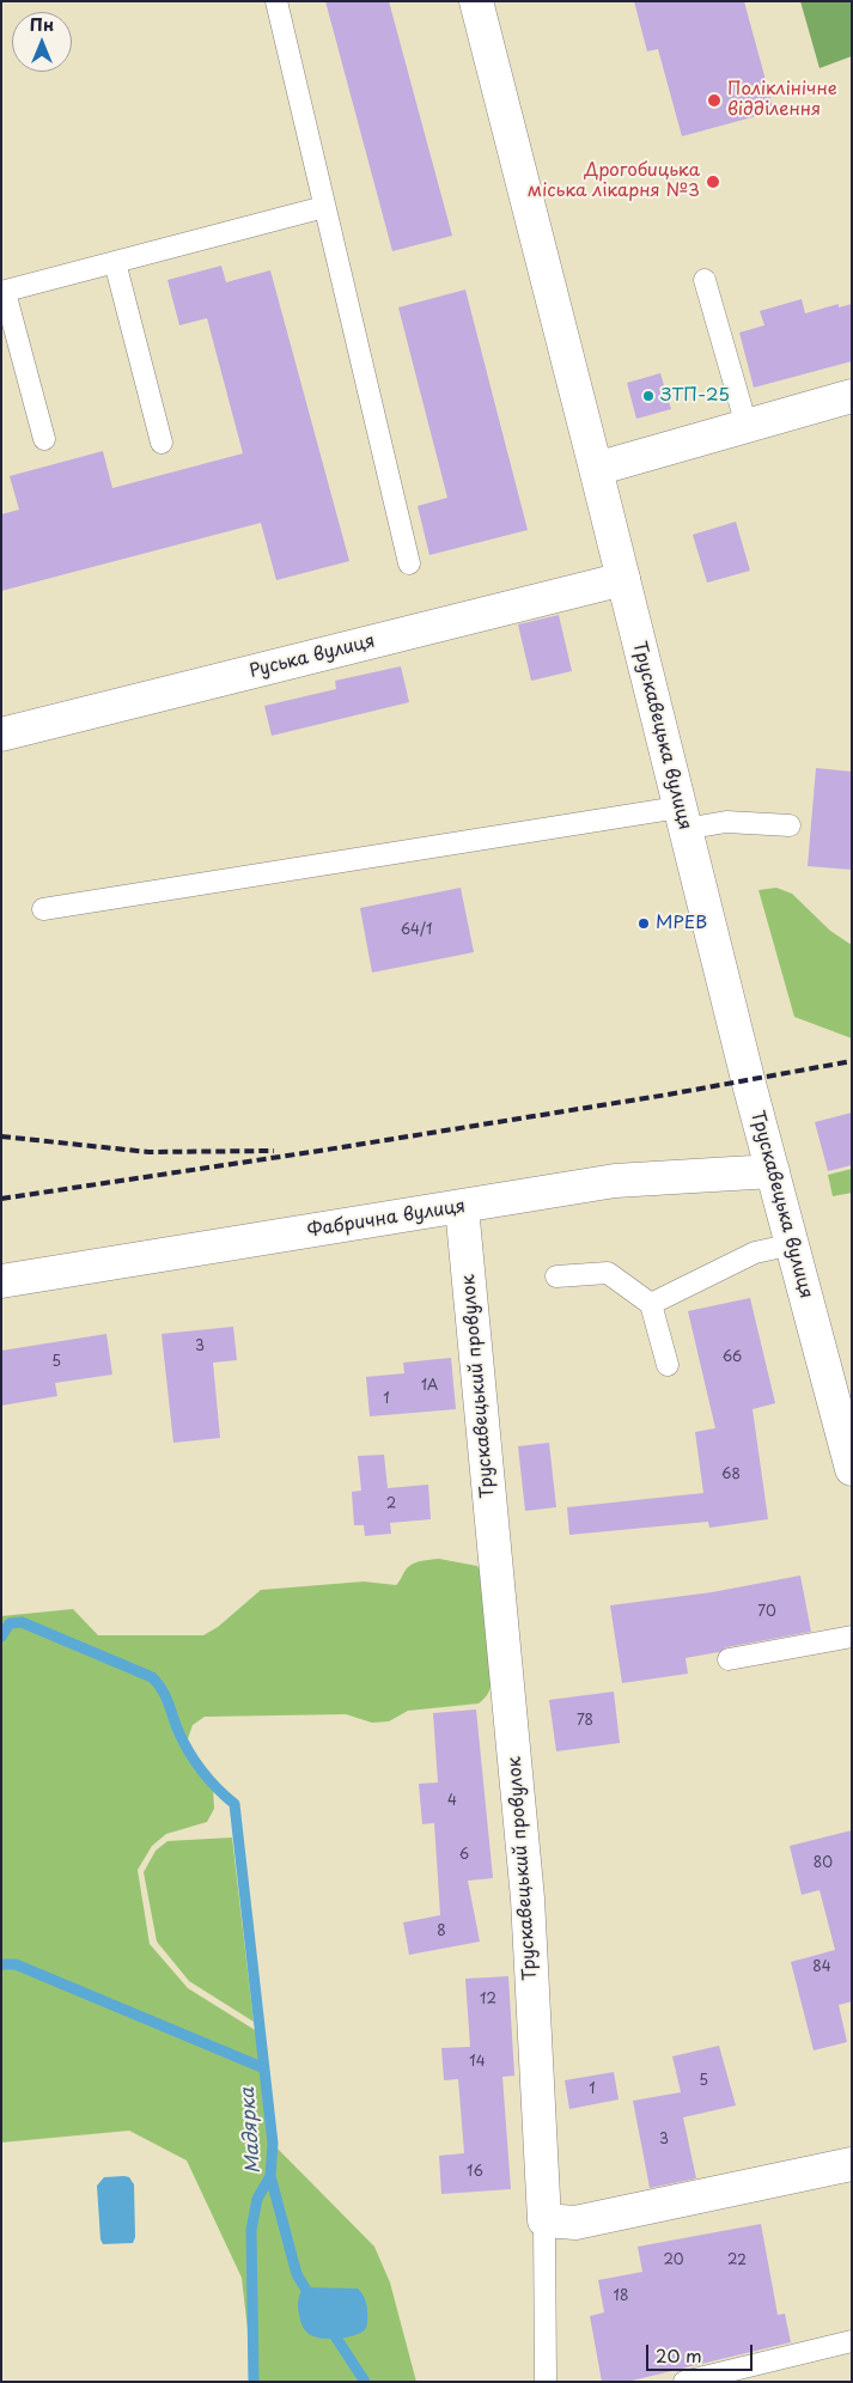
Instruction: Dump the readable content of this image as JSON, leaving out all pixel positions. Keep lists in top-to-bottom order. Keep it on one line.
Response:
{"streets":{"street":["Руська вулиця","Трускавецька вулиця","Фабрична вулиця","Трускавецький провулок"]},"crossings":[["Руська вулиця","Трускавецька вулиця"],["Трускавецька вулиця","Фабрична вулиця"],["Фабрична вулиця","Трускавецький провулок"]],"water":["Мадярка"],"places":["Поліклінічне відділення","Дрогобицька міська лікарня №3","ЗТП-25","МРЕВ"],"house_numbers":["64/1","3","66","5","1А","1","68","2","70","78","4","6","80","8","84","12","14","5","1","3","16","20","22","18"],"scale_bar":"20 m","north":"top"}
